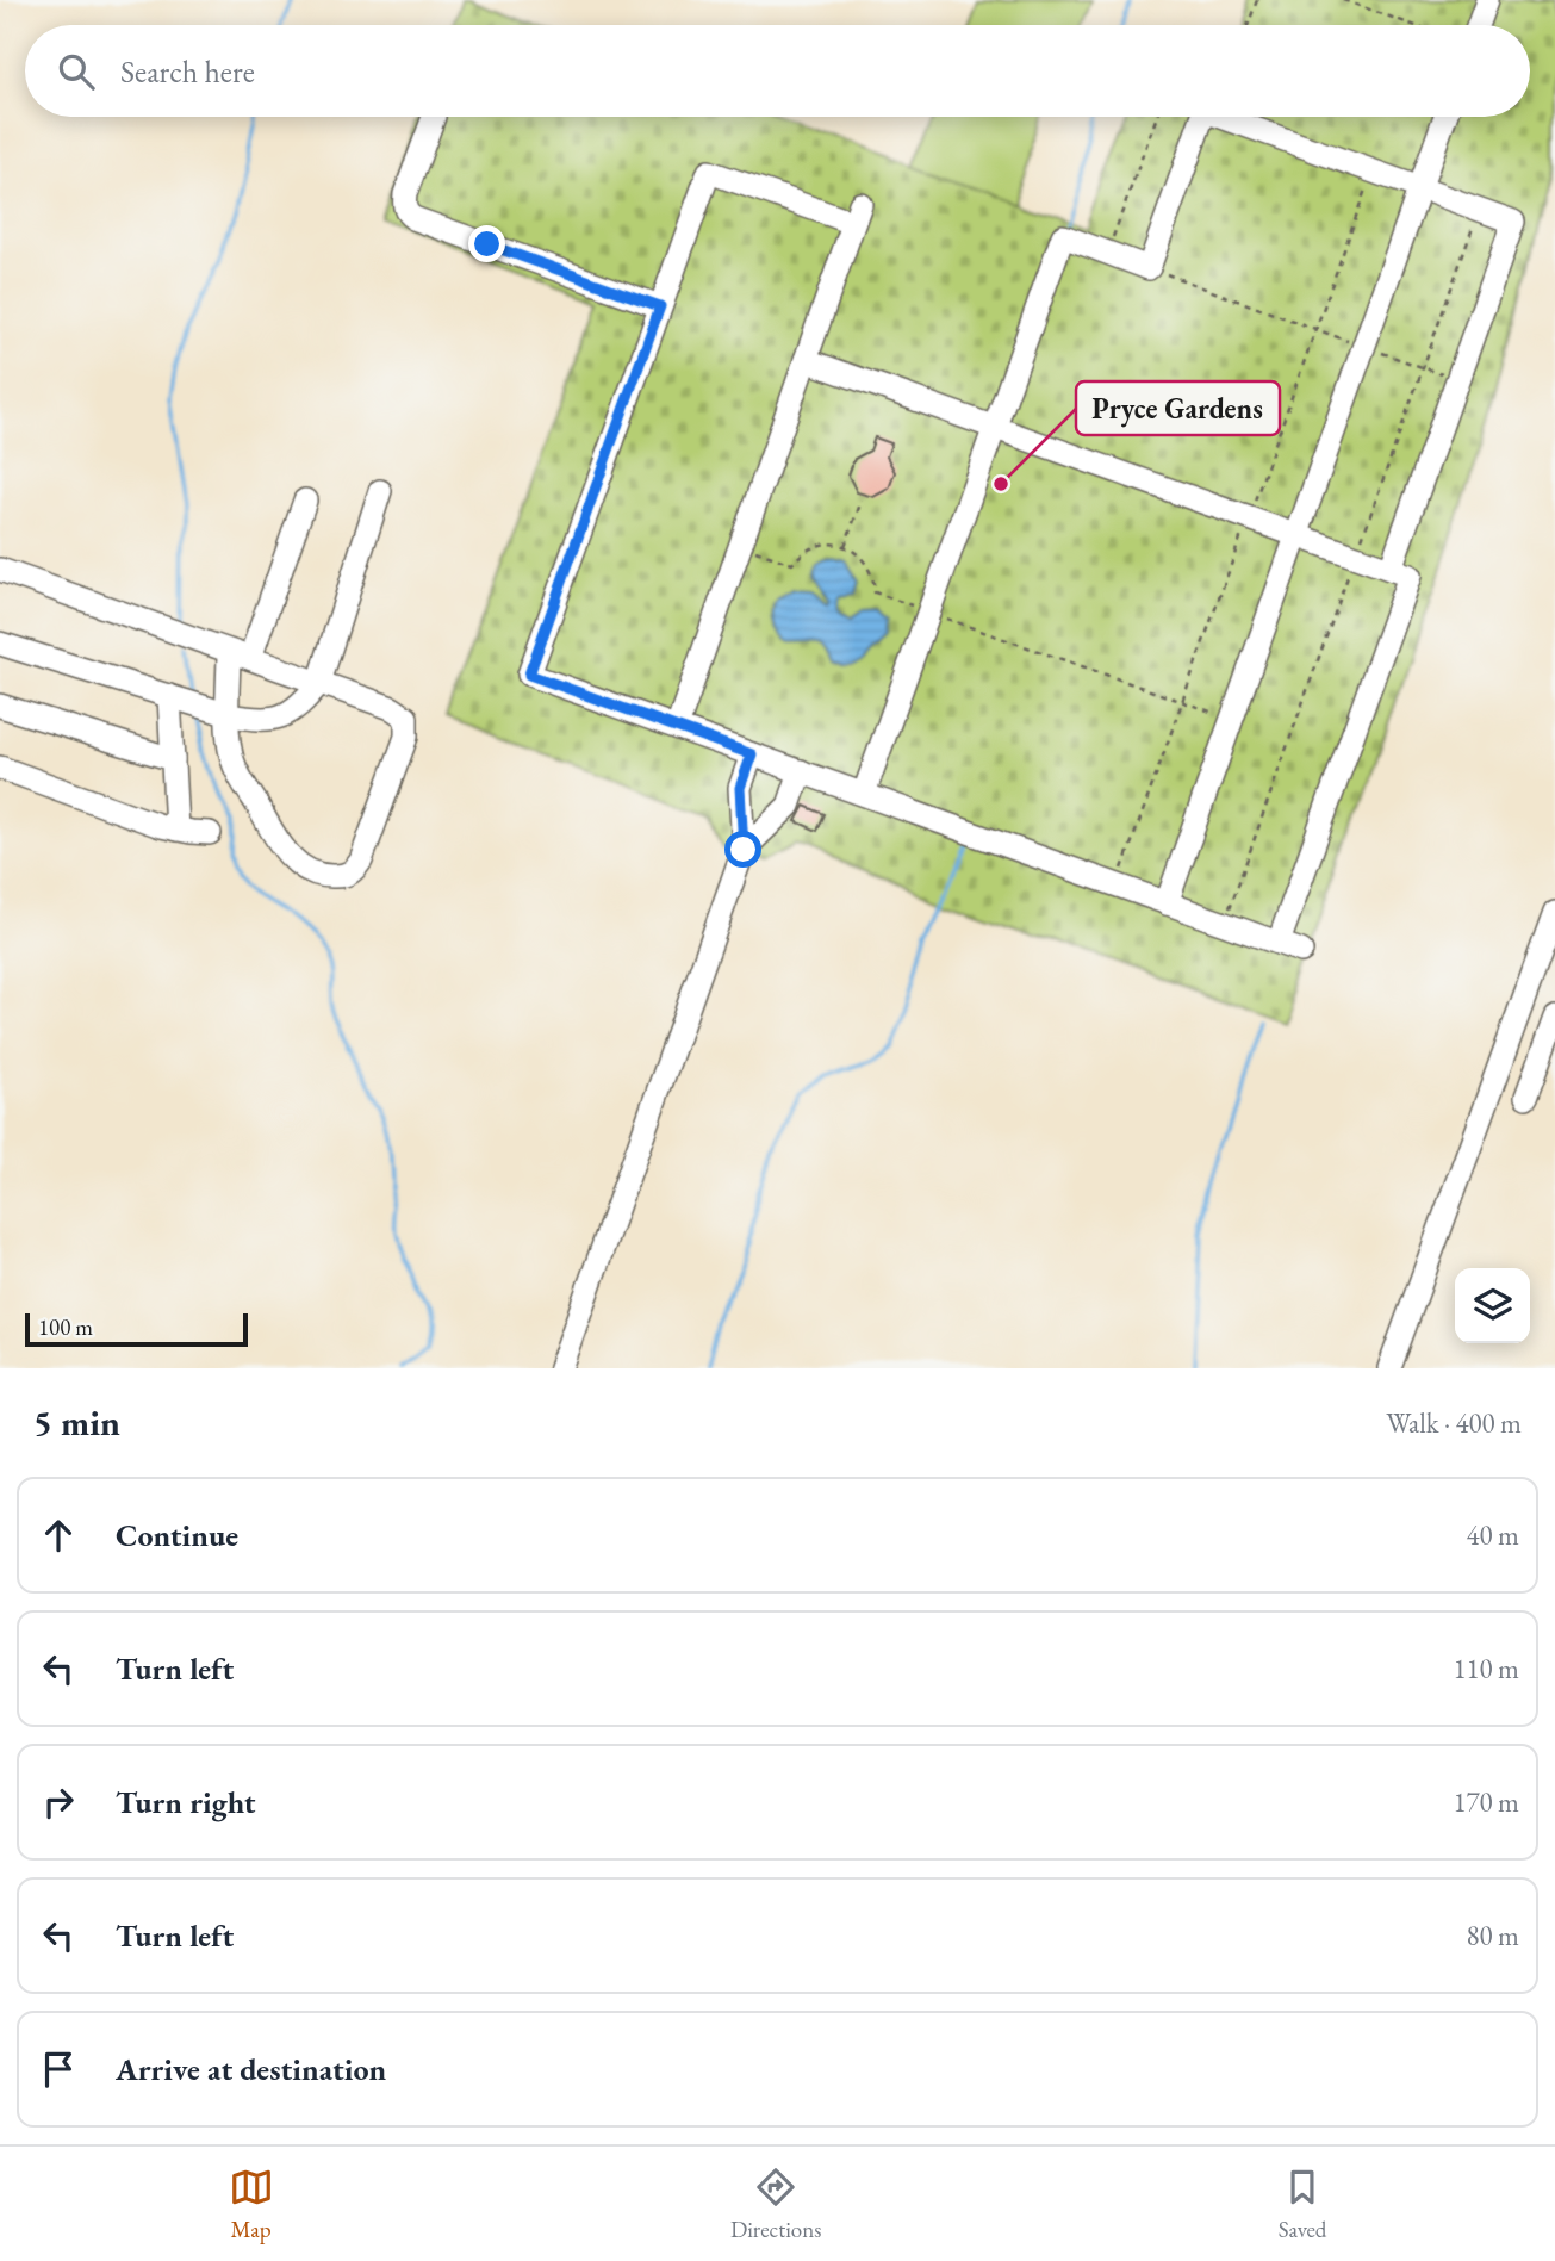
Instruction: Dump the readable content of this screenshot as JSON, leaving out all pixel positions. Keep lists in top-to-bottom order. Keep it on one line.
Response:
{"places":["Pryce Gardens"],"scale_bar":"100 m","page":{"search":"Search here","scale":"100 m","heading":["5 min","Walk · 400 m"],"list":[["Continue","40 m"],["Turn left","110 m"],["Turn right","170 m"],["Turn left","80 m"],"Arrive at destination"],"nav":["Map","Directions","Saved"]}}
